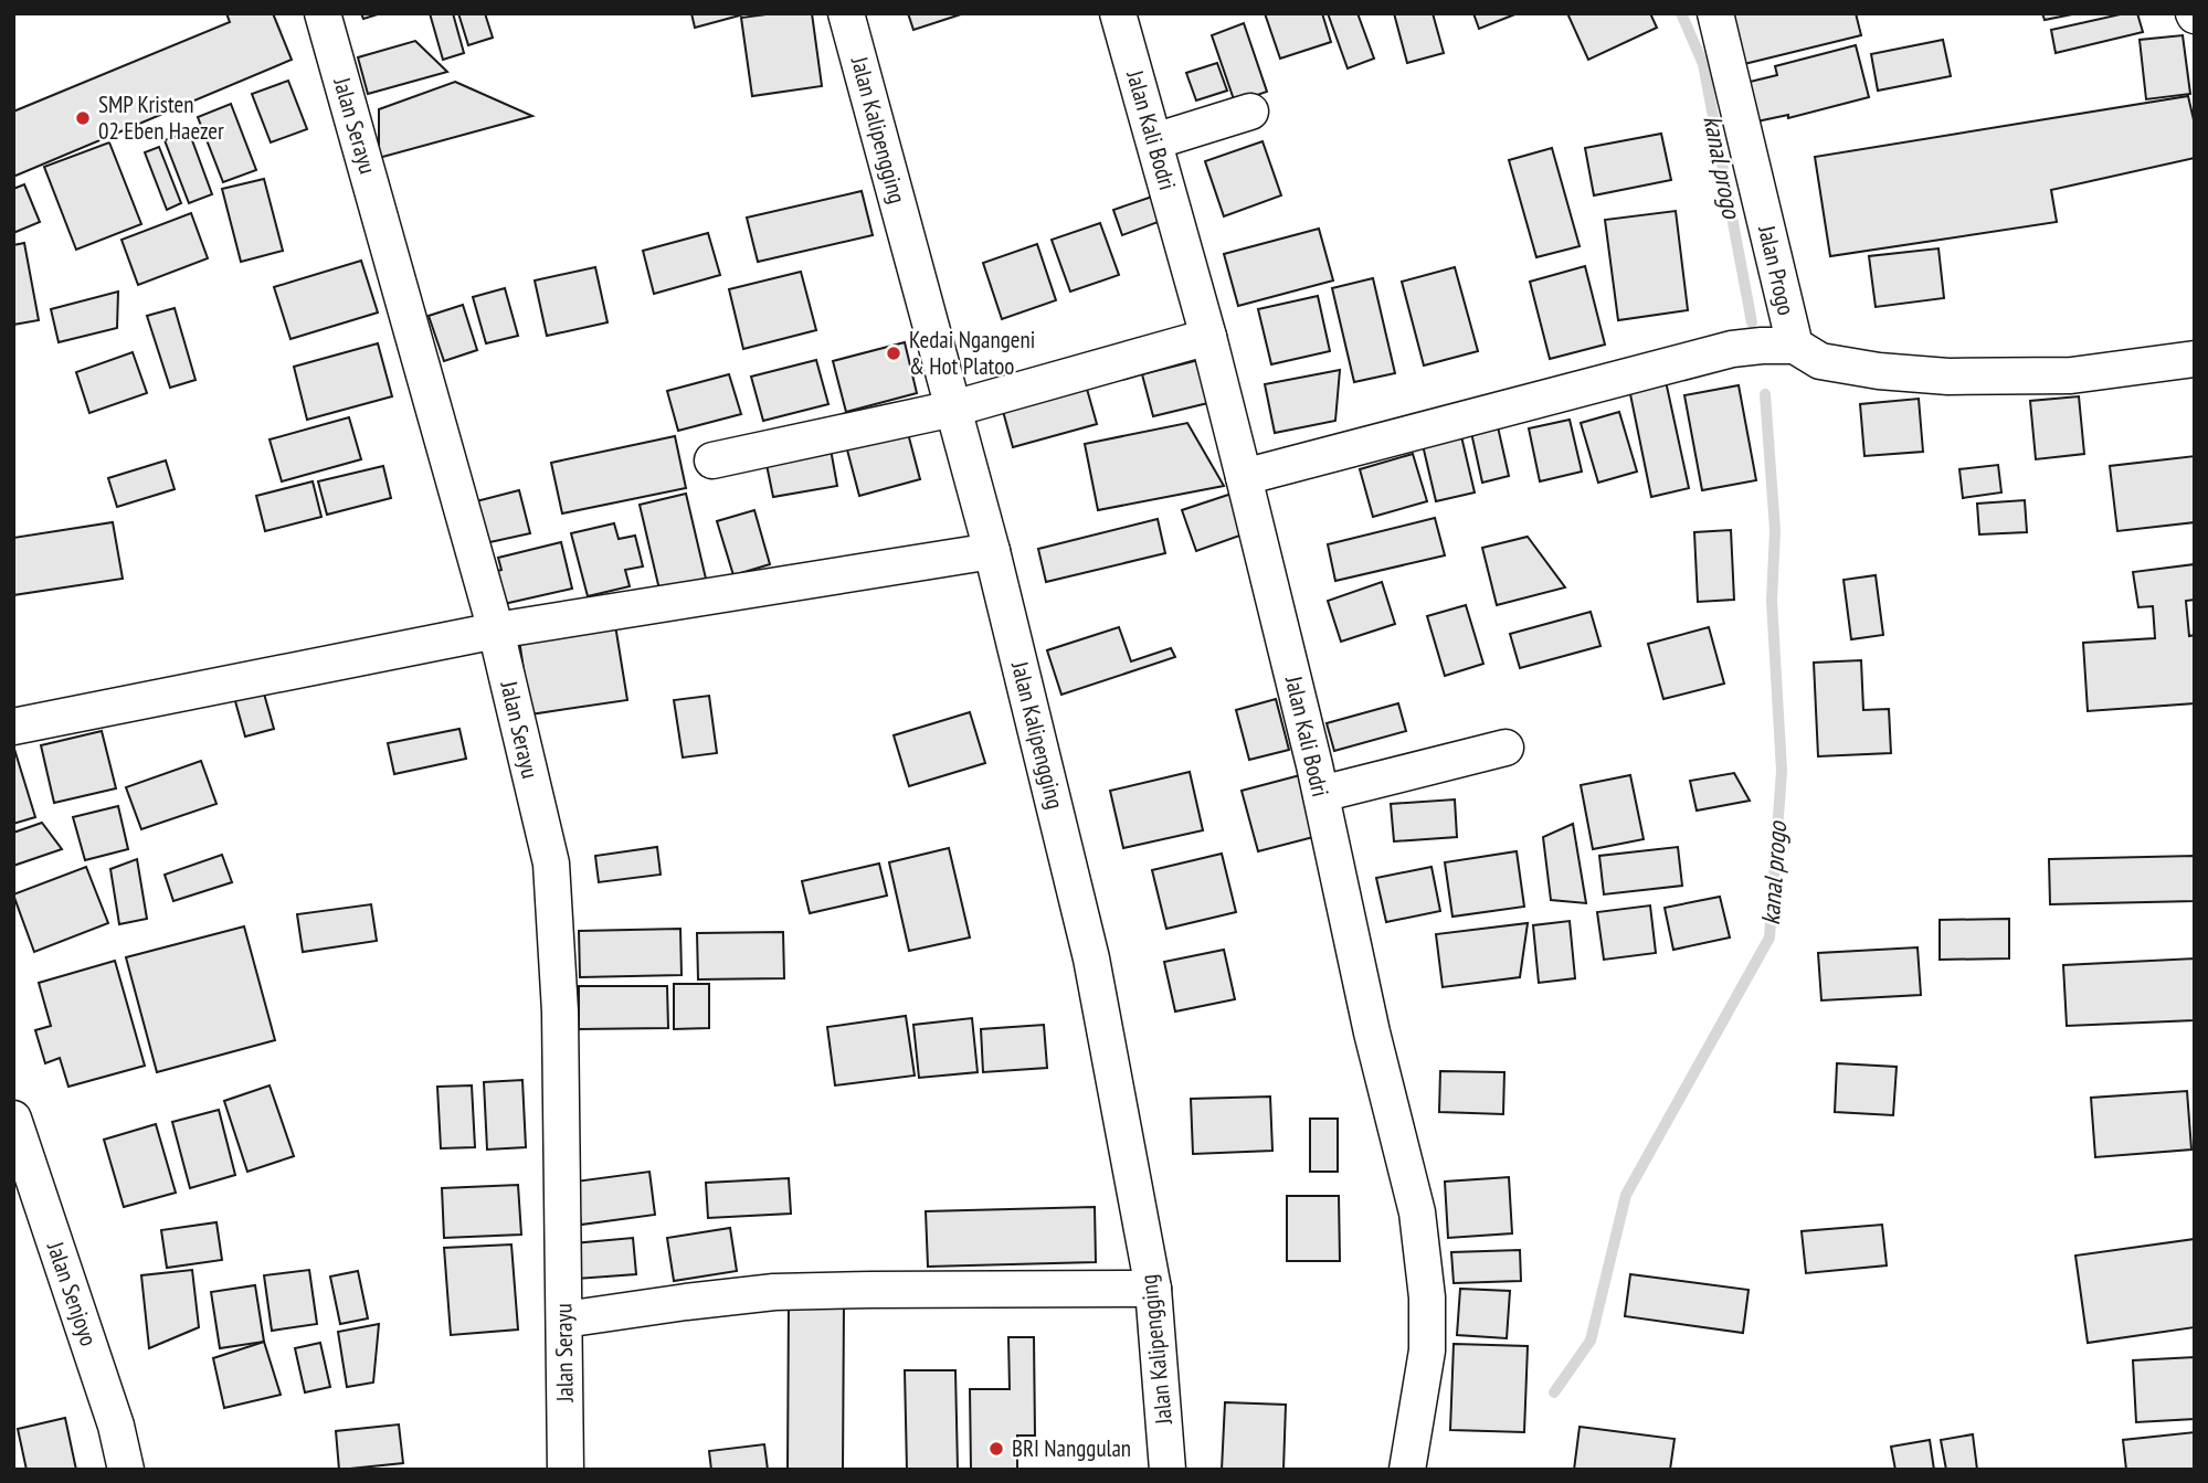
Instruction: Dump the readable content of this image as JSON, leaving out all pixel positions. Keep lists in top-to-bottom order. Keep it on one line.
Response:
{"streets":{"street":["Jalan Serayu","Jalan Kalipengging","Jalan Kali Bodri","Jalan Progo","Jalan Senjoyo"]},"water":["kanal progo"],"places":["SMP Kristen 02 Eben Haezer","Kedai Ngangeni & Hot Platoo","BRI Nanggulan"]}
